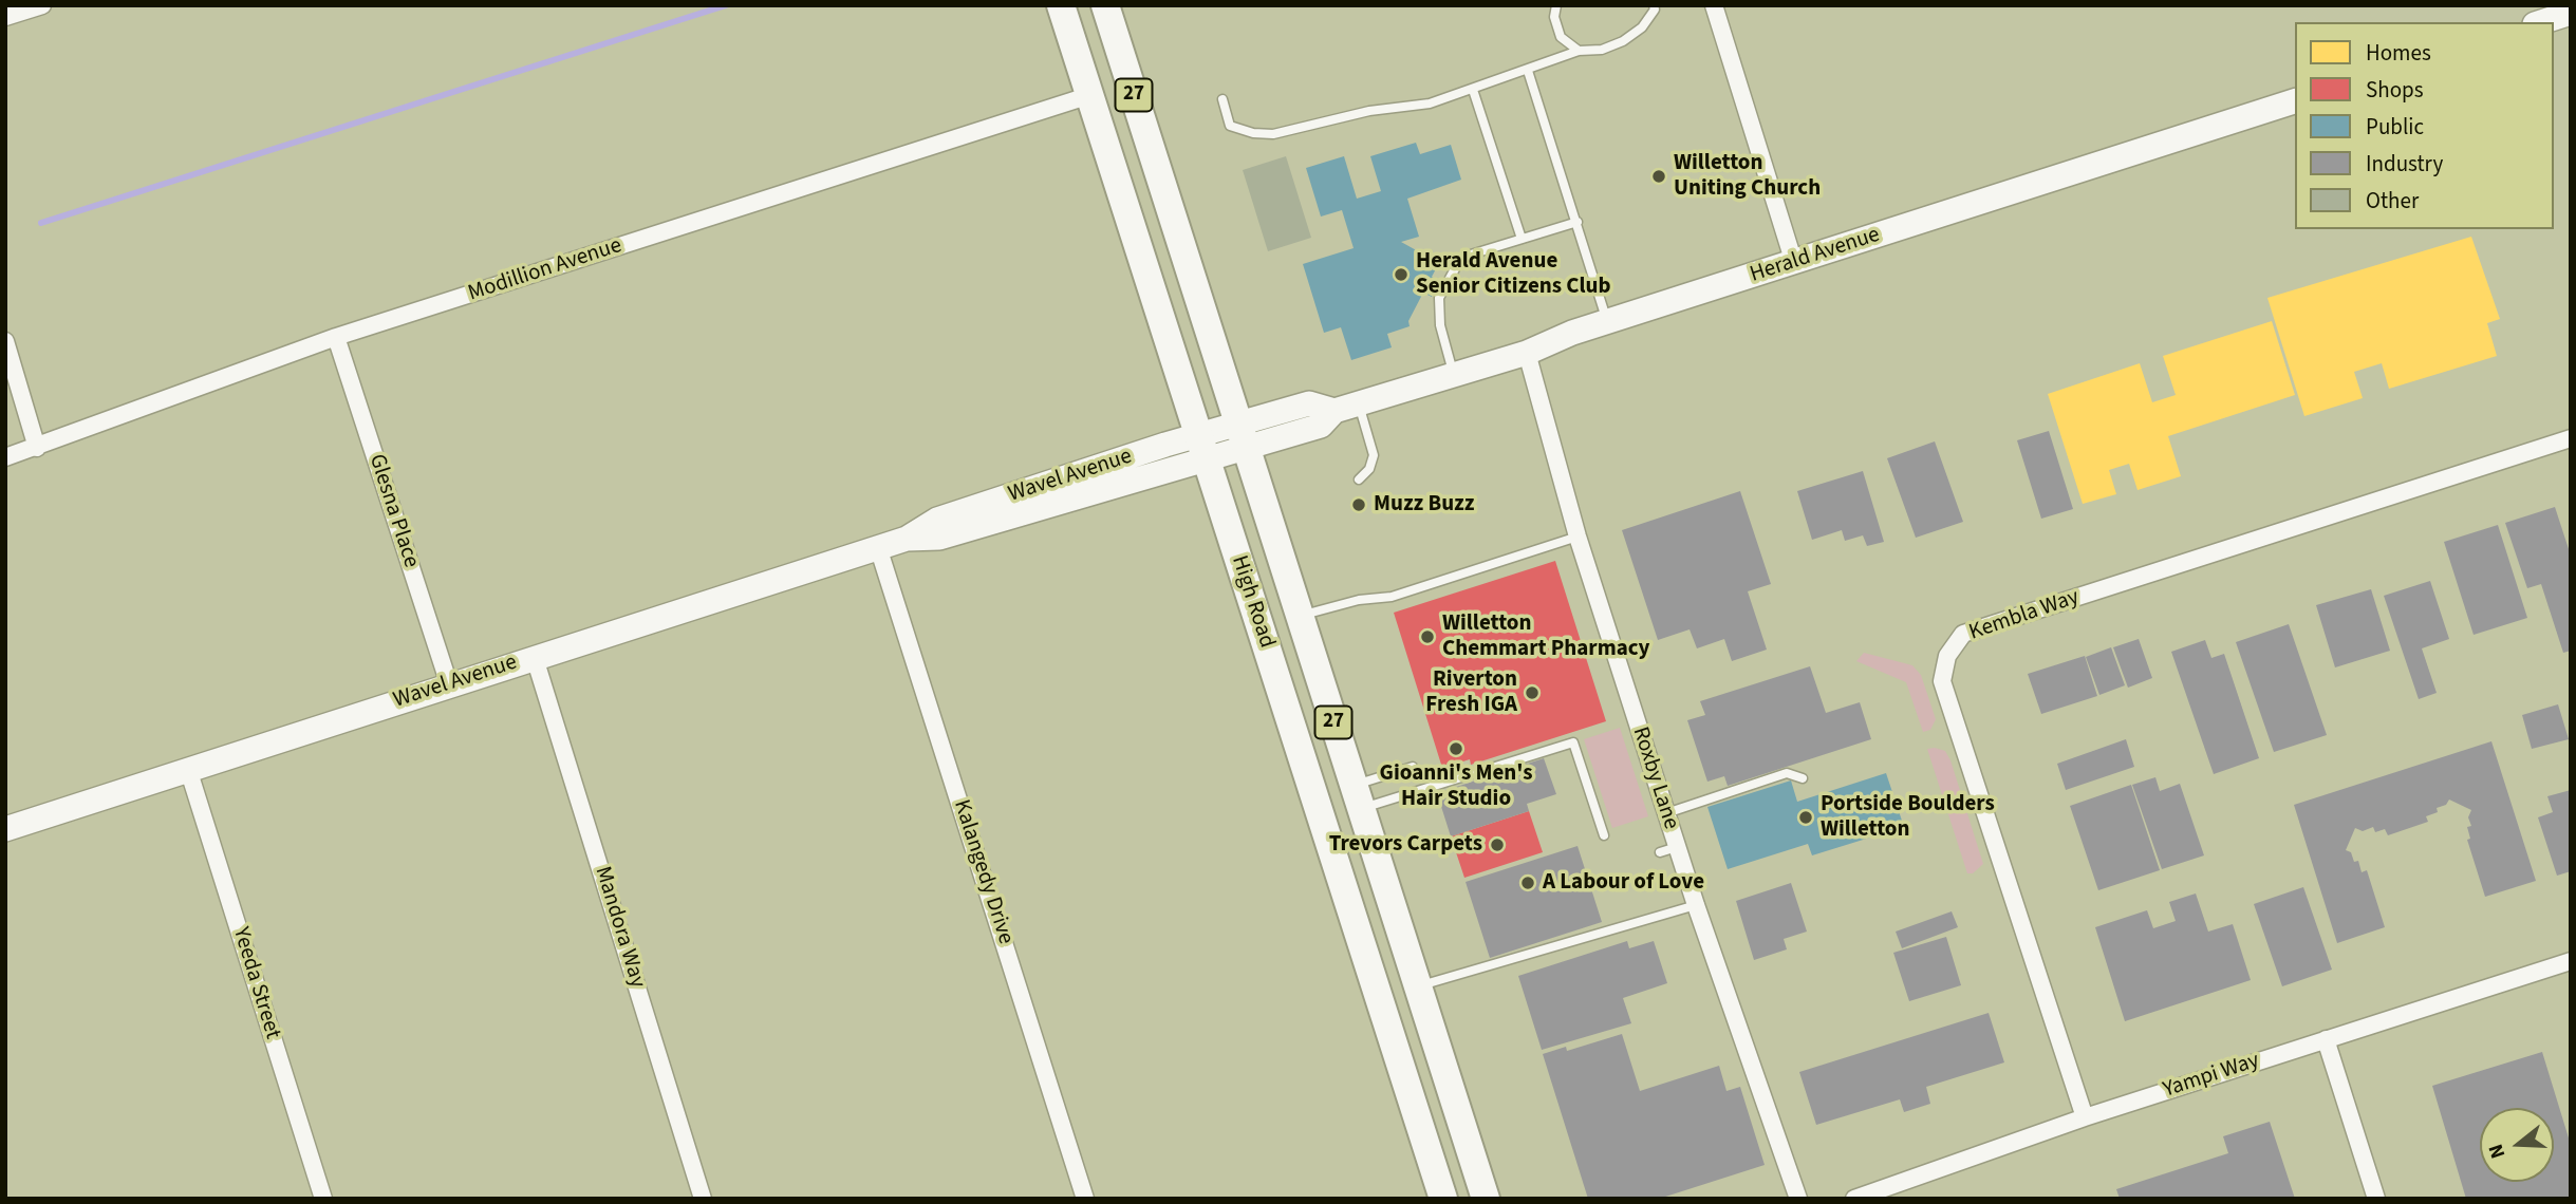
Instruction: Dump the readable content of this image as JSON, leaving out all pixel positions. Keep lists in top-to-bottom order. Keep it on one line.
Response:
{"streets":{"main road":["27","High Road"],"street":["Herald Avenue","Modillion Avenue","Wavel Avenue","Glesna Place","Kembla Way","Roxby Lane","Kalangedy Drive","Mandora Way","Yeeda Street","Yampi Way"]},"crossings":[["Herald Avenue","Wavel Avenue"],["Herald Avenue","High Road"],["Herald Avenue","Roxby Lane"],["Modillion Avenue","Glesna Place"],["Modillion Avenue","High Road"],["Wavel Avenue","Glesna Place"],["Wavel Avenue","High Road"],["Wavel Avenue","Kalangedy Drive"],["Wavel Avenue","Mandora Way"],["Wavel Avenue","Yeeda Street"],["Kembla Way","Yampi Way"]],"places":["Willetton Uniting Church","Herald Avenue Senior Citizens Club","Muzz Buzz","Willetton Chemmart Pharmacy","Riverton Fresh IGA","Gioanni's Men's Hair Studio","Portside Boulders Willetton","Trevors Carpets","A Labour of Love"],"legend":["Homes","Shops","Public","Industry","Other"],"north":"left"}
